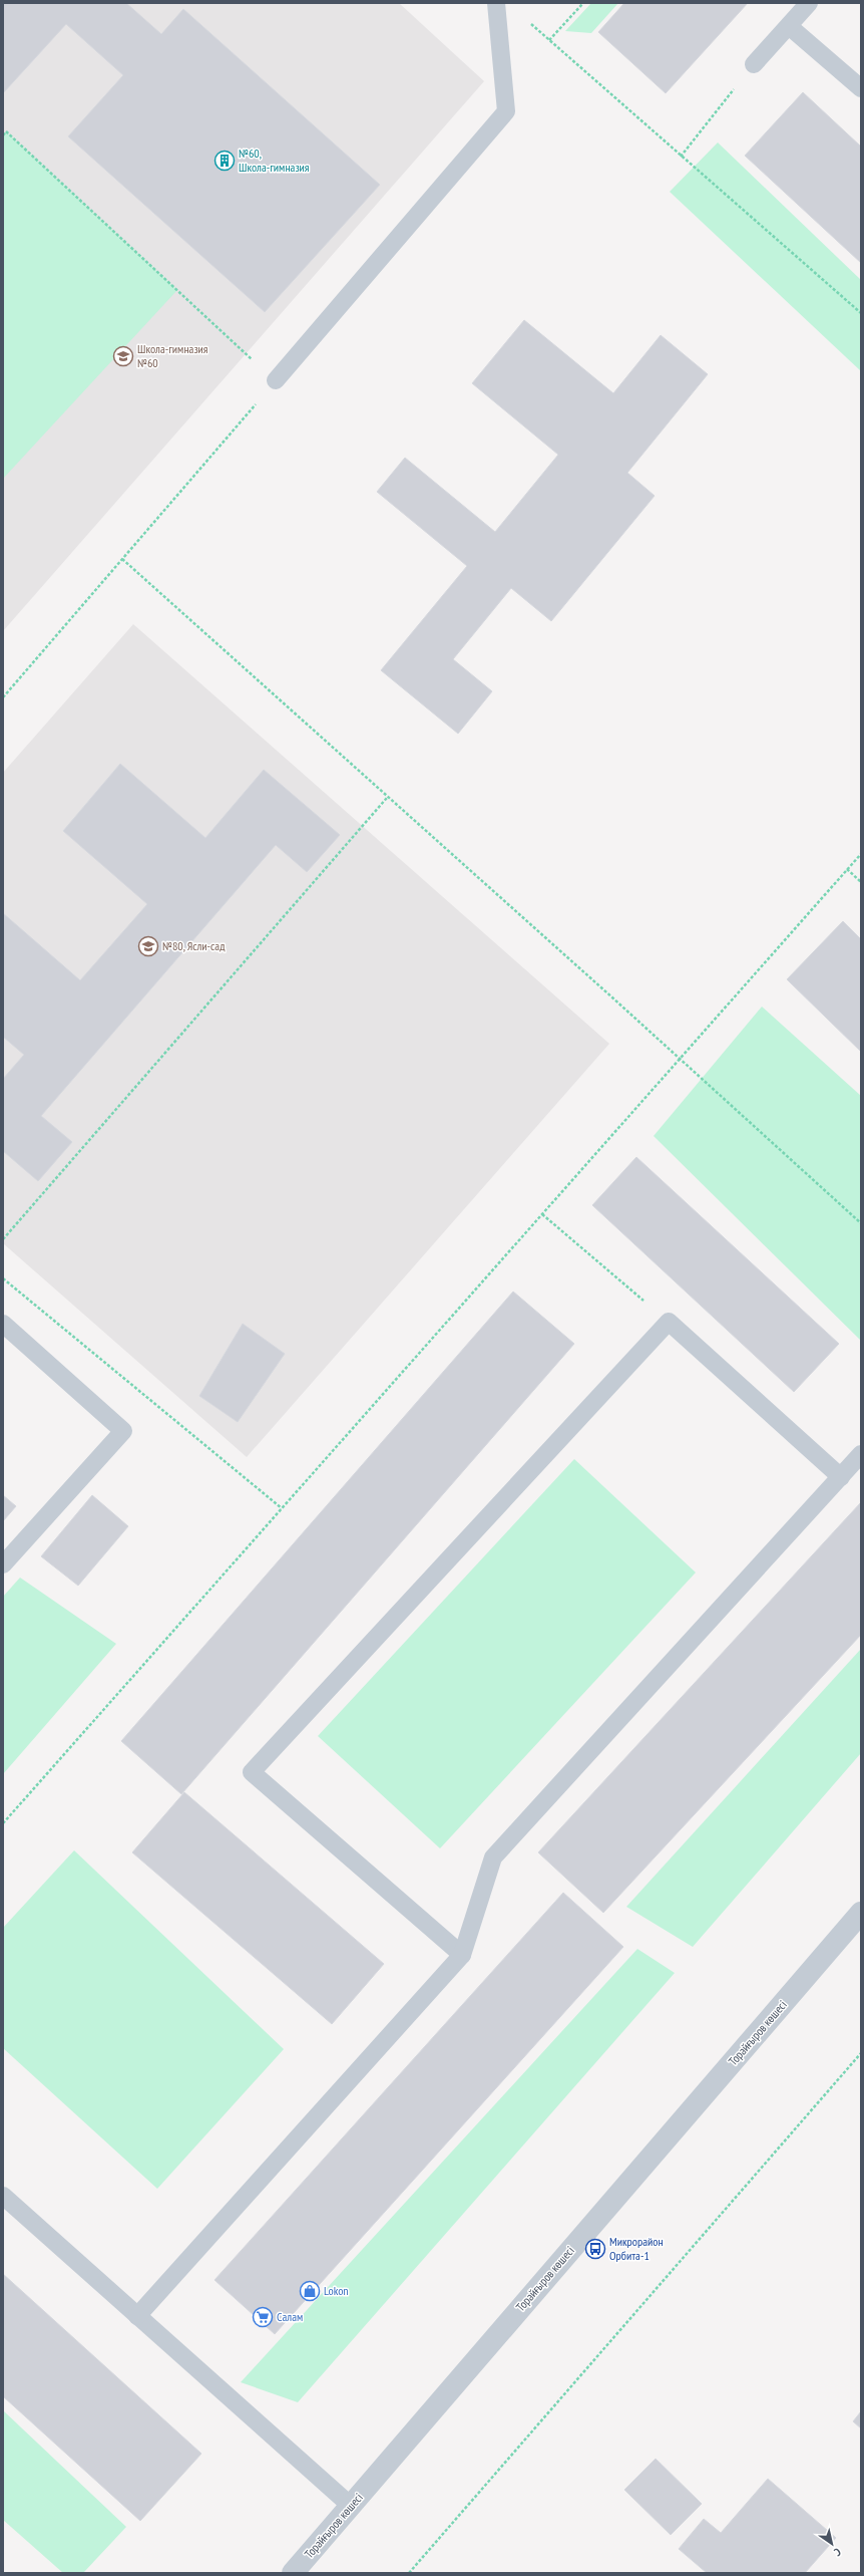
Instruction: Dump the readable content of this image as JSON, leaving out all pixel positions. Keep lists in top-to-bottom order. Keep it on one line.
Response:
{"streets":{"street":["Торайғыров көшесі"]},"places":{"building":["№60, Школа-гимназия"],"school or university":["Школа-гимназия №60","№80, Ясли-сад"],"bus stop":["Микрорайон Орбита-1"],"shop":["Lokon"],"supermarket":["Салам"]},"north":"bottom right"}
